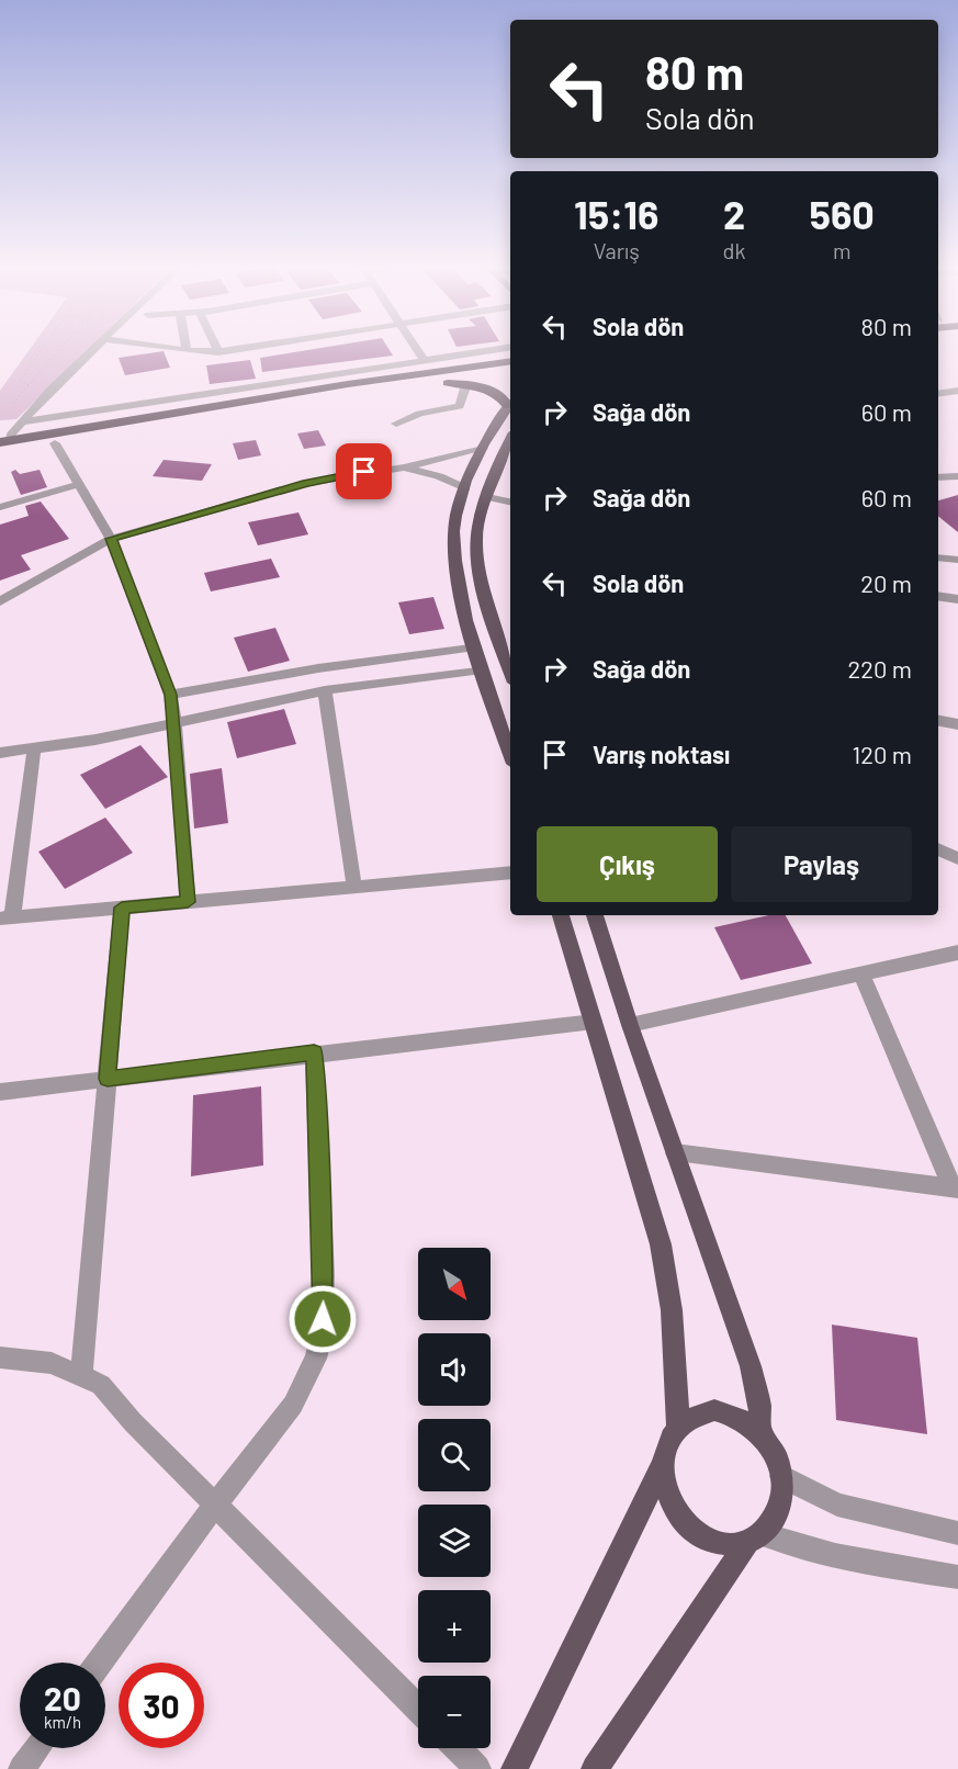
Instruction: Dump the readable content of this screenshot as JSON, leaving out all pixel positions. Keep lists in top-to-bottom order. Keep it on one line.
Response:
{"north":"bottom right","page":{"turn":["80 m","Sola dön"],"eta":["15:16","Varış","2","dk","560","m"],"list":[{"name":"Sola dön","value":"80 m"},{"name":"Sağa dön","value":"60 m"},{"name":"Sağa dön","value":"60 m"},{"name":"Sola dön","value":"20 m"},{"name":"Sağa dön","value":"220 m"},{"name":"Varış noktası","value":"120 m"}],"buttons":["Çıkış","Paylaş"],"map_buttons":["+","−"],"speed":"20 km/h","limit":"30"}}
